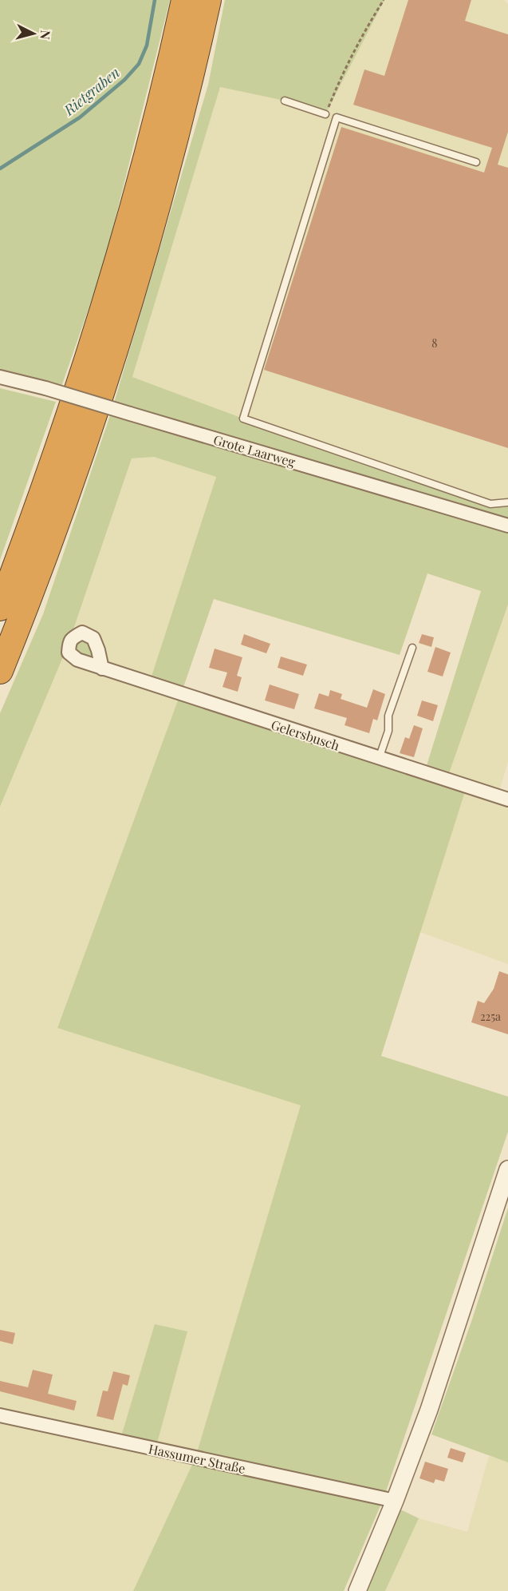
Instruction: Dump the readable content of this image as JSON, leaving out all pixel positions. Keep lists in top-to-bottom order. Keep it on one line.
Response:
{"streets":{"street":["Grote Laarweg","Gelersbusch","Hassumer Straße"]},"water":["Rietgraben"],"house_numbers":["8","225a"],"north":"right"}
